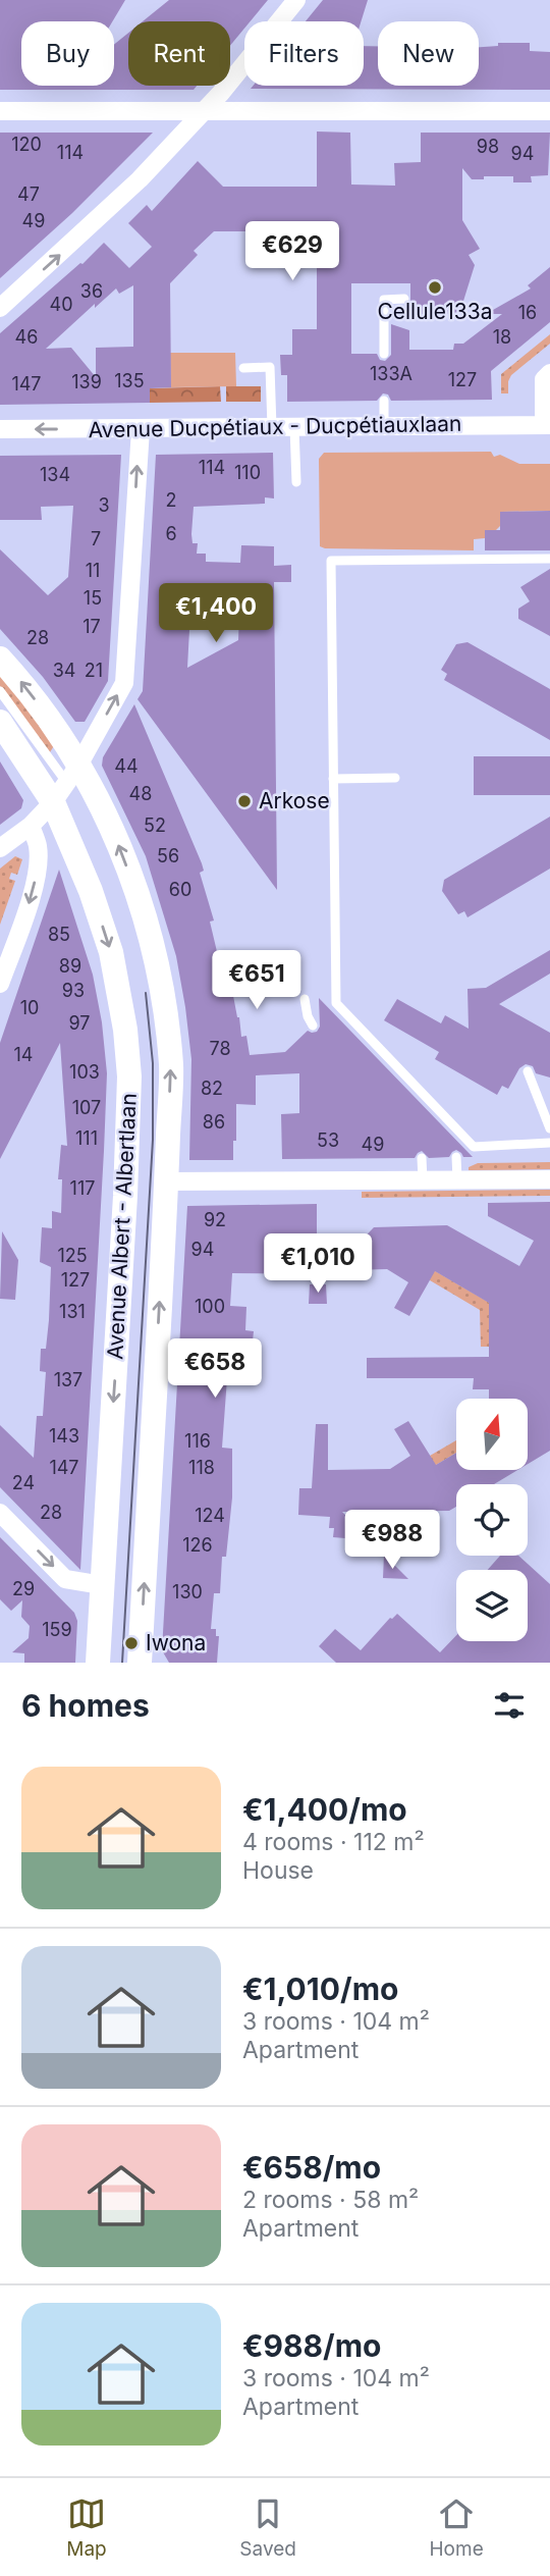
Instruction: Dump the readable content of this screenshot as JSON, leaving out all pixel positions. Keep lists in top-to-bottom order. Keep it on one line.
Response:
{"streets":{"main road":["Avenue Albert - Albertlaan"],"street":["Avenue Ducpétiaux - Ducpétiauxlaan"]},"places":["Cellule133a","Arkose","Iwona"],"house_numbers":["120","98","114","94","47","49","36","40","16","46","18","133A","127","135","139","147","114","110","134","2","3","6","7","11","15","17","28","34","21","44","48","52","56","60","85","89","93","10","97","78","14","103","82","107","86","111","53","49","117","92","94","125","127","100","131","137","143","116","147","118","24","28","124","126","29","130","159"],"north":"top","page":{"chip":["Buy","Rent","Filters","New"],"price":["€629","€1,400","€651","€1,010","€658","€988"],"heading":"6 homes","list":[{"name":"€1,400/mo","note":"4 rooms · 112 m² · House"},{"name":"€1,010/mo","note":"3 rooms · 104 m² · Apartment"},{"name":"€658/mo","note":"2 rooms · 58 m² · Apartment"},{"name":"€988/mo","note":"3 rooms · 104 m² · Apartment"}],"tabs":["Map","Saved","Home"]}}
